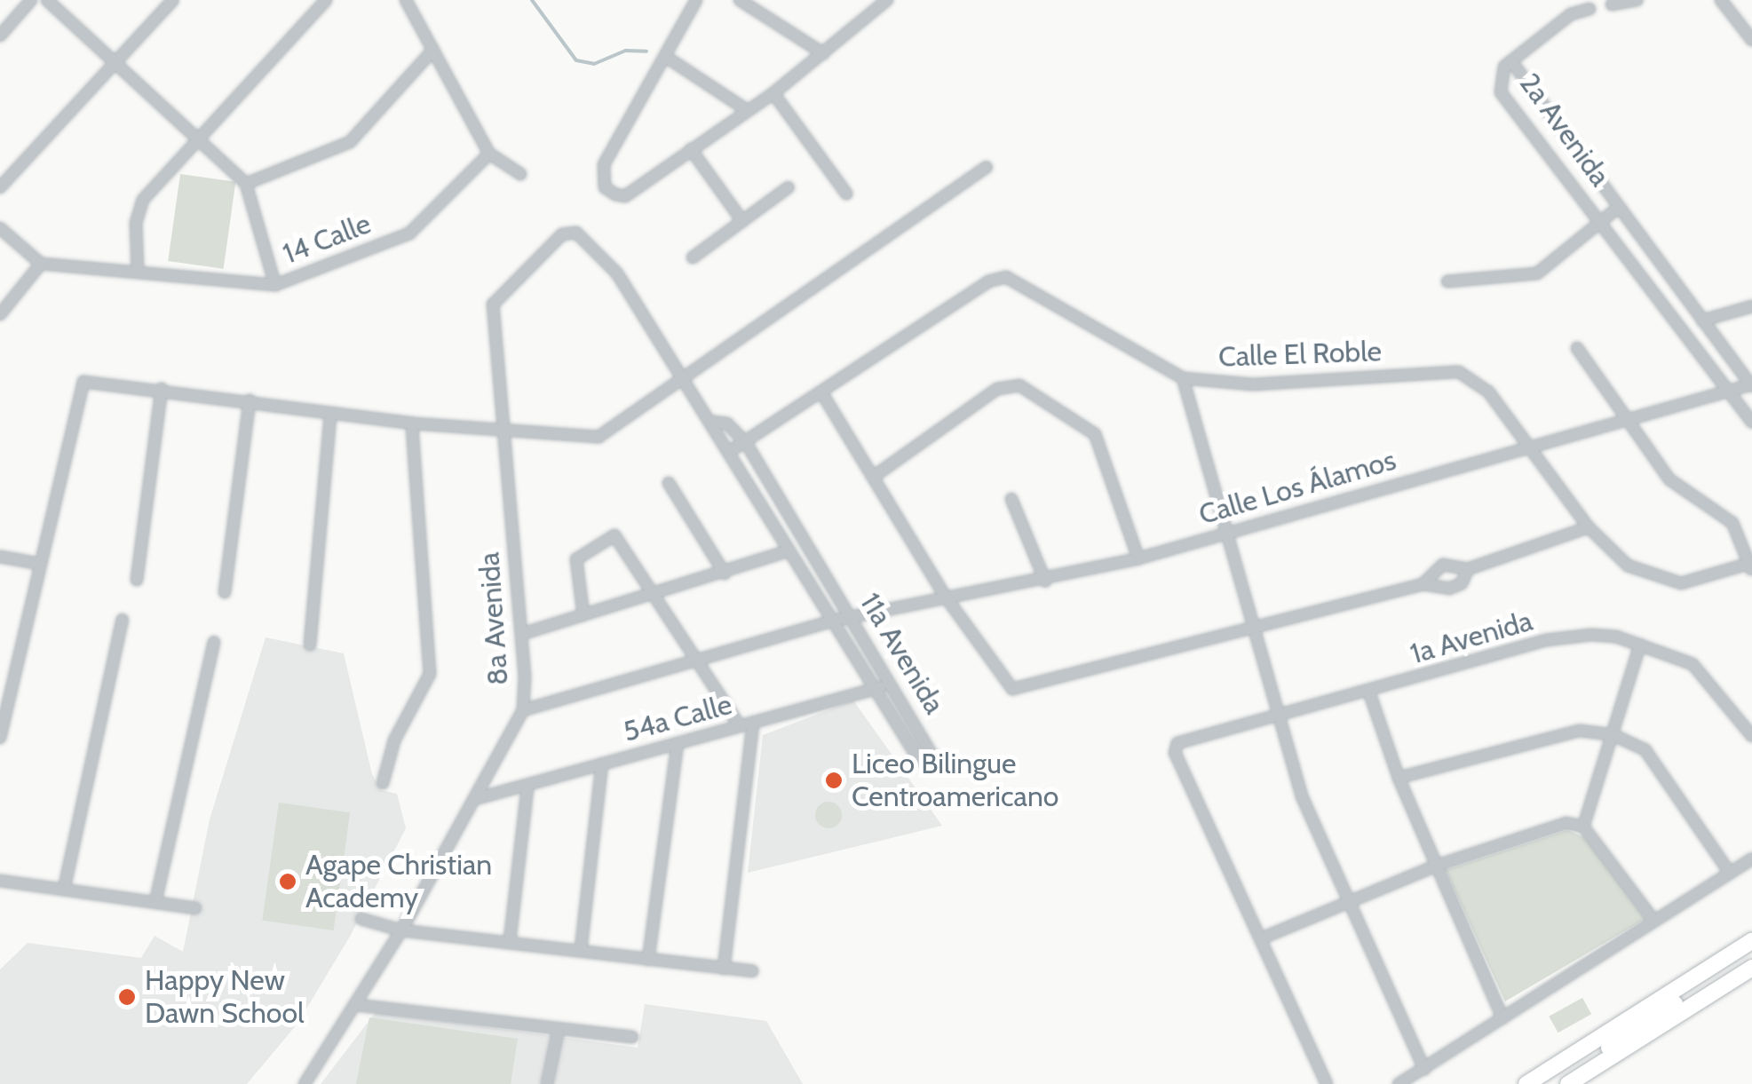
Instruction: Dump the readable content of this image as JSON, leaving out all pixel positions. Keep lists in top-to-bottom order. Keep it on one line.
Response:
{"streets":{"street":["2a Avenida","14 Calle","Calle El Roble","Calle Los Álamos","8a Avenida","1a Avenida","11a Avenida","54a Calle"]},"crossings":[["2a Avenida","Calle Los Álamos"],["Calle El Roble","Calle Los Álamos"],["Calle El Roble","11a Avenida"],["Calle Los Álamos","8a Avenida"],["Calle Los Álamos","11a Avenida"],["8a Avenida","11a Avenida"],["8a Avenida","54a Calle"],["11a Avenida","54a Calle"]],"places":["Liceo Bilingue Centroamericano","Agape Christian Academy","Happy New Dawn School"]}
